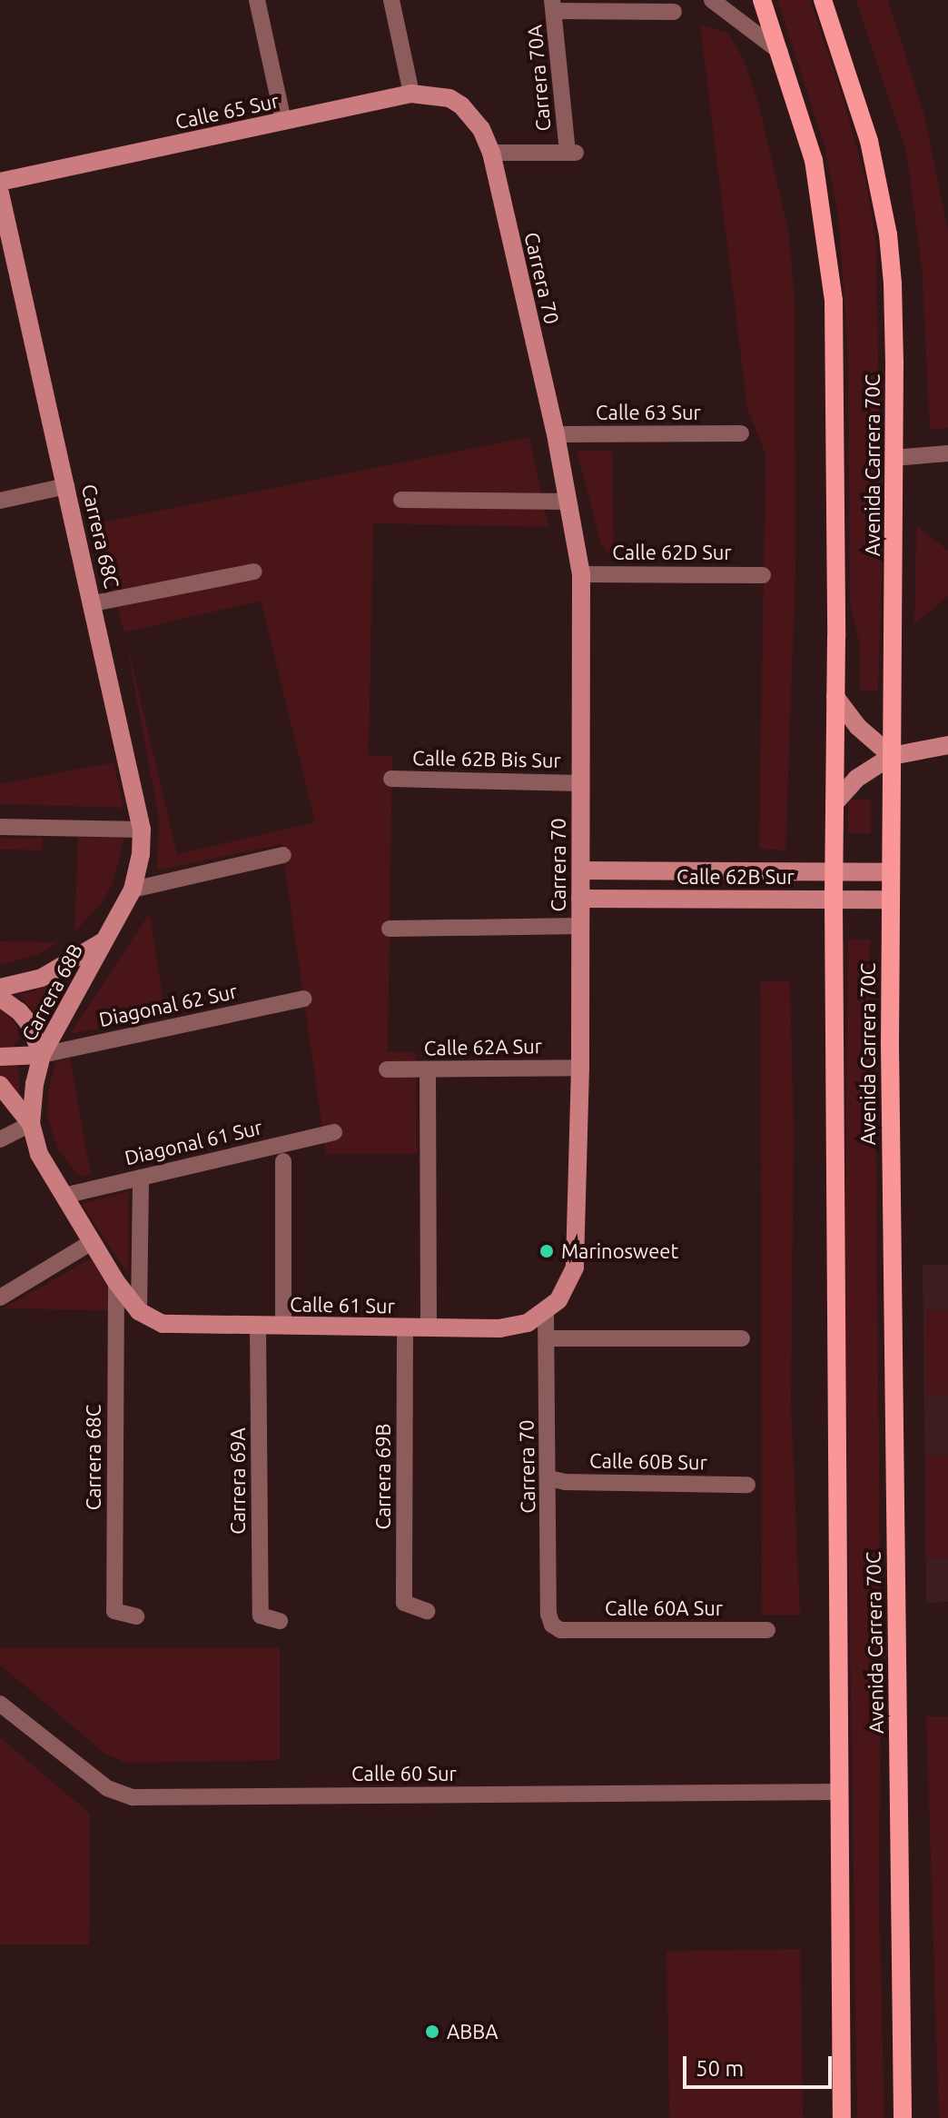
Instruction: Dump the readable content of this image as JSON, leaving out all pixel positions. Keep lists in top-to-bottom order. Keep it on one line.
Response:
{"streets":{"main road":["Avenida Carrera 70C"],"street":["Carrera 70A","Calle 65 Sur","Carrera 70","Calle 63 Sur","Carrera 68C","Calle 62D Sur","Calle 62B Bis Sur","Calle 62B Sur","Carrera 68B","Diagonal 62 Sur","Calle 62A Sur","Diagonal 61 Sur","Calle 61 Sur","Calle 60B Sur","Carrera 69B","Carrera 69A","Calle 60A Sur","Calle 60 Sur"]},"crossings":[["Carrera 70A","Carrera 70"],["Calle 65 Sur","Carrera 70"],["Carrera 70","Calle 63 Sur"],["Carrera 70","Calle 62D Sur"],["Carrera 70","Calle 62B Bis Sur"],["Carrera 70","Calle 62B Sur"],["Carrera 70","Calle 62A Sur"],["Carrera 70","Calle 61 Sur"],["Carrera 70","Calle 60B Sur"],["Carrera 70","Calle 60A Sur"],["Avenida Carrera 70C","Calle 62B Sur"],["Avenida Carrera 70C","Calle 60 Sur"],["Carrera 68C","Carrera 68B"],["Carrera 68B","Diagonal 62 Sur"],["Carrera 68B","Diagonal 61 Sur"],["Carrera 68B","Calle 61 Sur"],["Calle 61 Sur","Carrera 69B"],["Calle 61 Sur","Carrera 69A"]],"places":["Marinosweet","ABBA"],"scale_bar":"50 m"}
